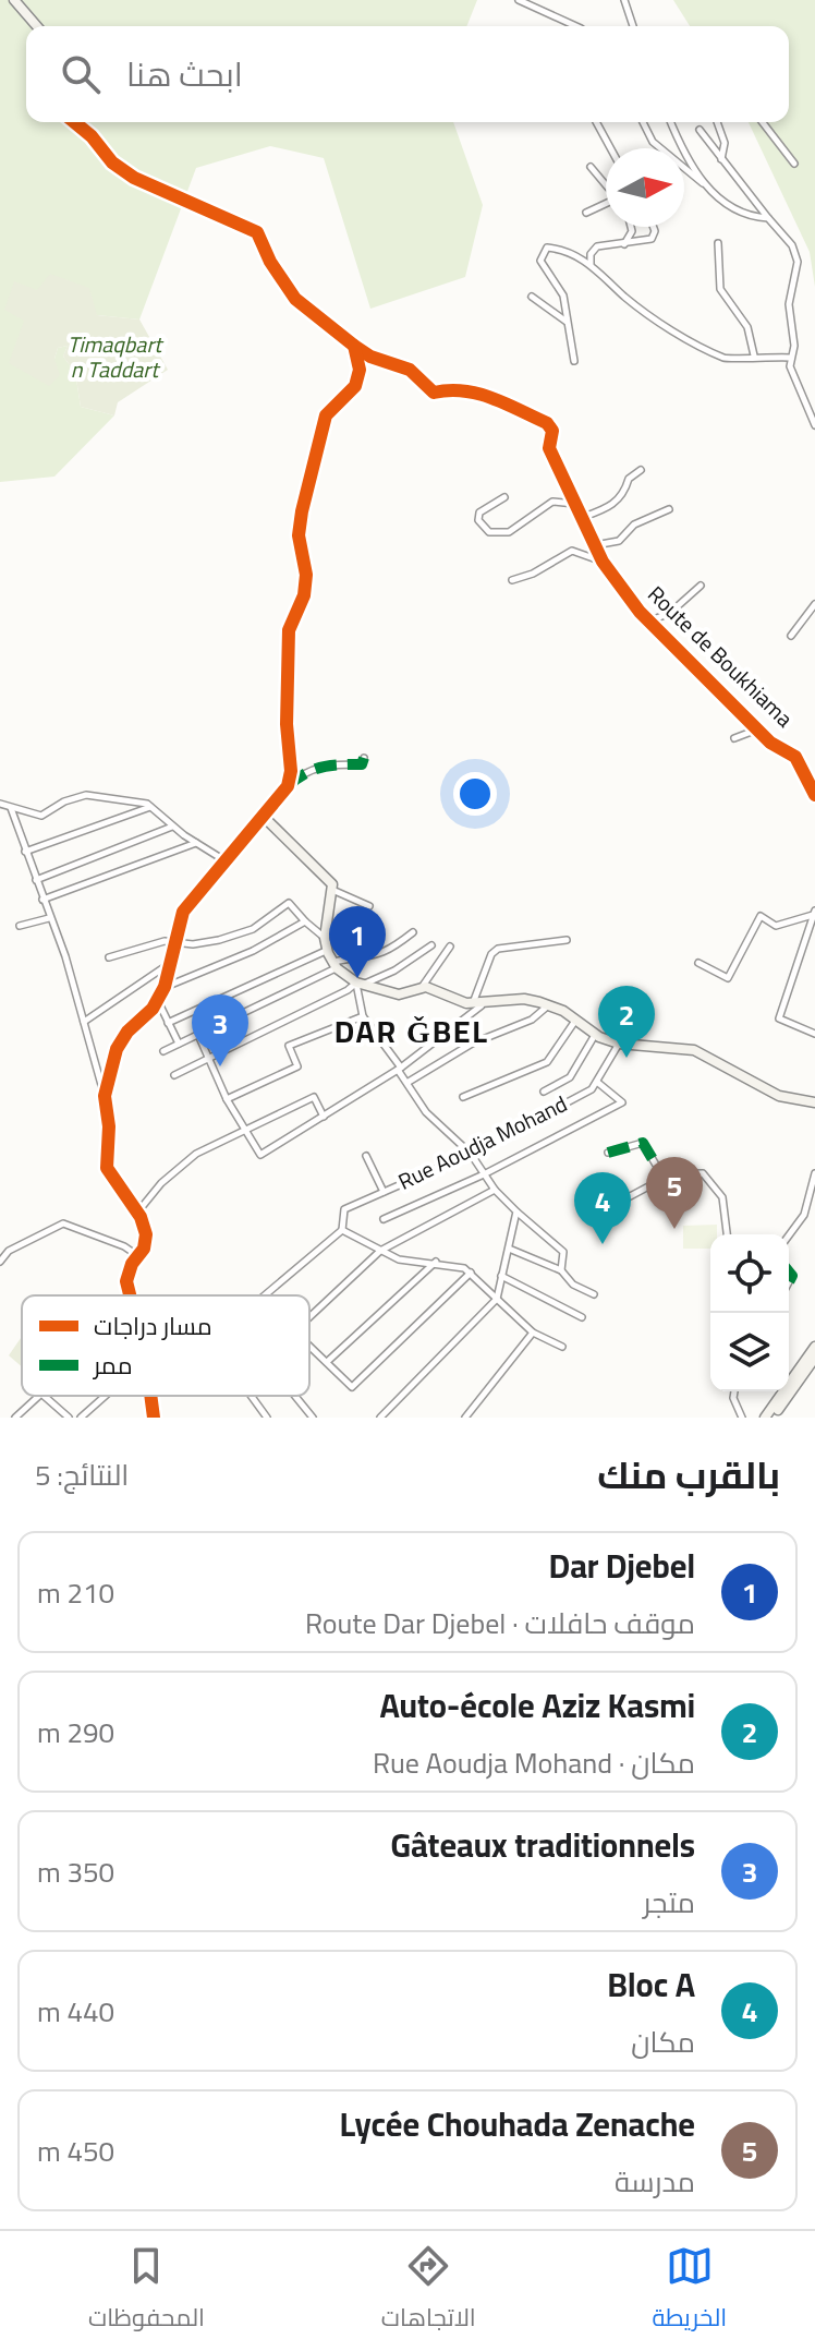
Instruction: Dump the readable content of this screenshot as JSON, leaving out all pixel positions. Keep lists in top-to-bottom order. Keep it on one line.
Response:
{"streets":{"street":["Route de Boukhiama","Rue Aoudja Mohand"]},"districts":["DAR ǦBEL"],"parks":["Timaqbart n Taddart"],"legend":["مسار دراجات","ممر"],"north":"right","page":{"search":"ابحث هنا","pins":["1","2","3","5","4"],"heading":["بالقرب منك","النتائج: 5"],"list":[{"mark":"1","name":"Dar Djebel","note":"موقف حافلات · Route Dar Djebel","value":"210 m"},{"mark":"2","name":"Auto-école Aziz Kasmi","note":"مكان · Rue Aoudja Mohand","value":"290 m"},{"mark":"3","name":"Gâteaux traditionnels","note":"متجر","value":"350 m"},{"mark":"4","name":"Bloc A","note":"مكان","value":"440 m"},{"mark":"5","name":"Lycée Chouhada Zenache","note":"مدرسة","value":"450 m"}],"nav":["الخريطة","الاتجاهات","المحفوظات"]}}
